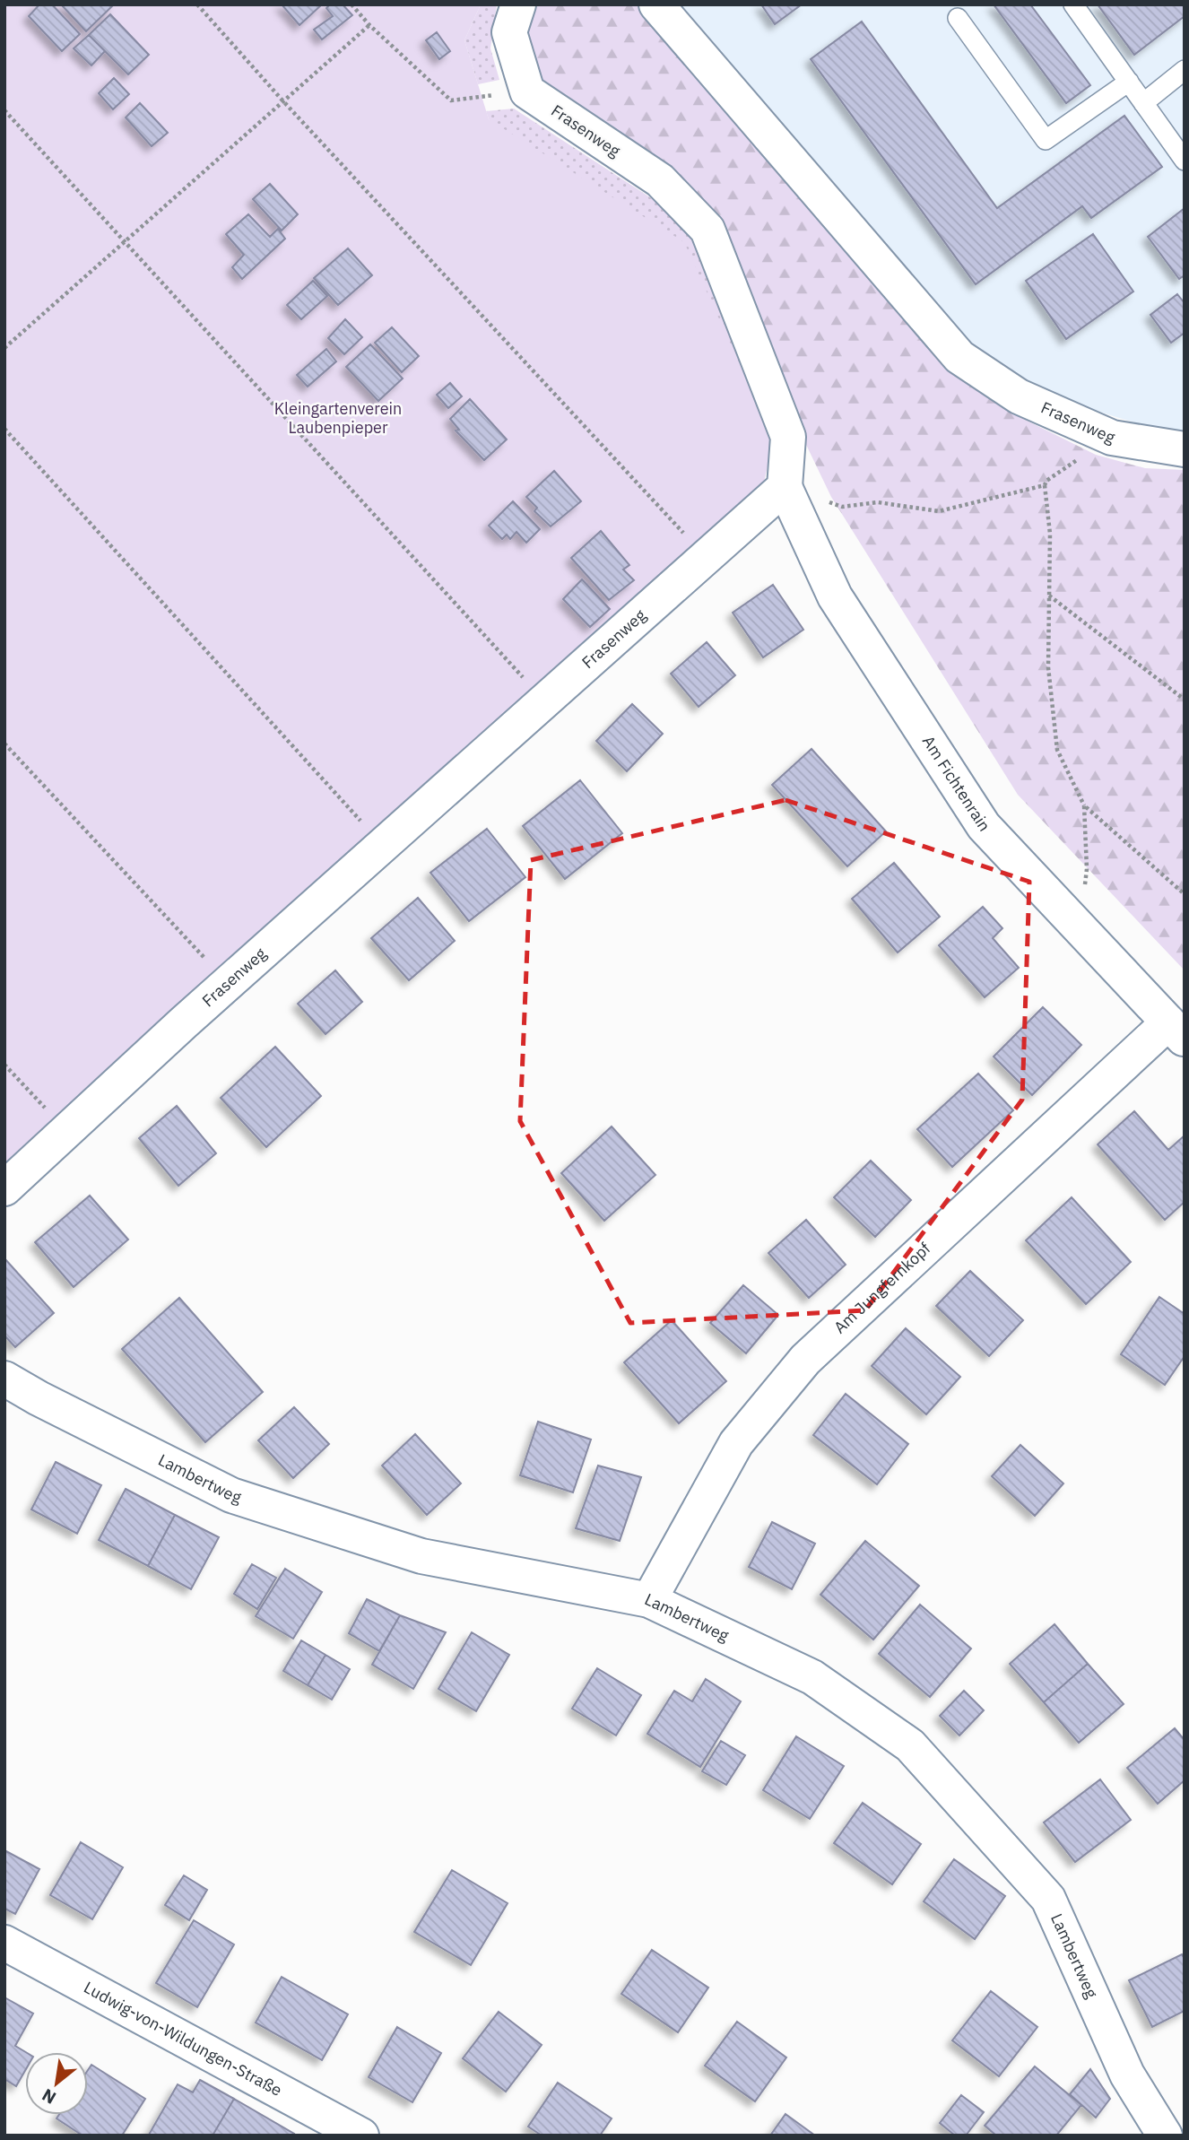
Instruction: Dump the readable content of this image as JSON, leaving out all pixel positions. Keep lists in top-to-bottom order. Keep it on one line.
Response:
{"streets":{"street":["Frasenweg","Am Fichtenrain","Am Jungfernkopf","Lambertweg","Ludwig-von-Wildungen-Straße"]},"crossings":[["Frasenweg","Am Fichtenrain"],["Am Fichtenrain","Am Jungfernkopf"],["Am Jungfernkopf","Lambertweg"]],"parks":["Kleingartenverein Laubenpieper"],"north":"bottom left"}
